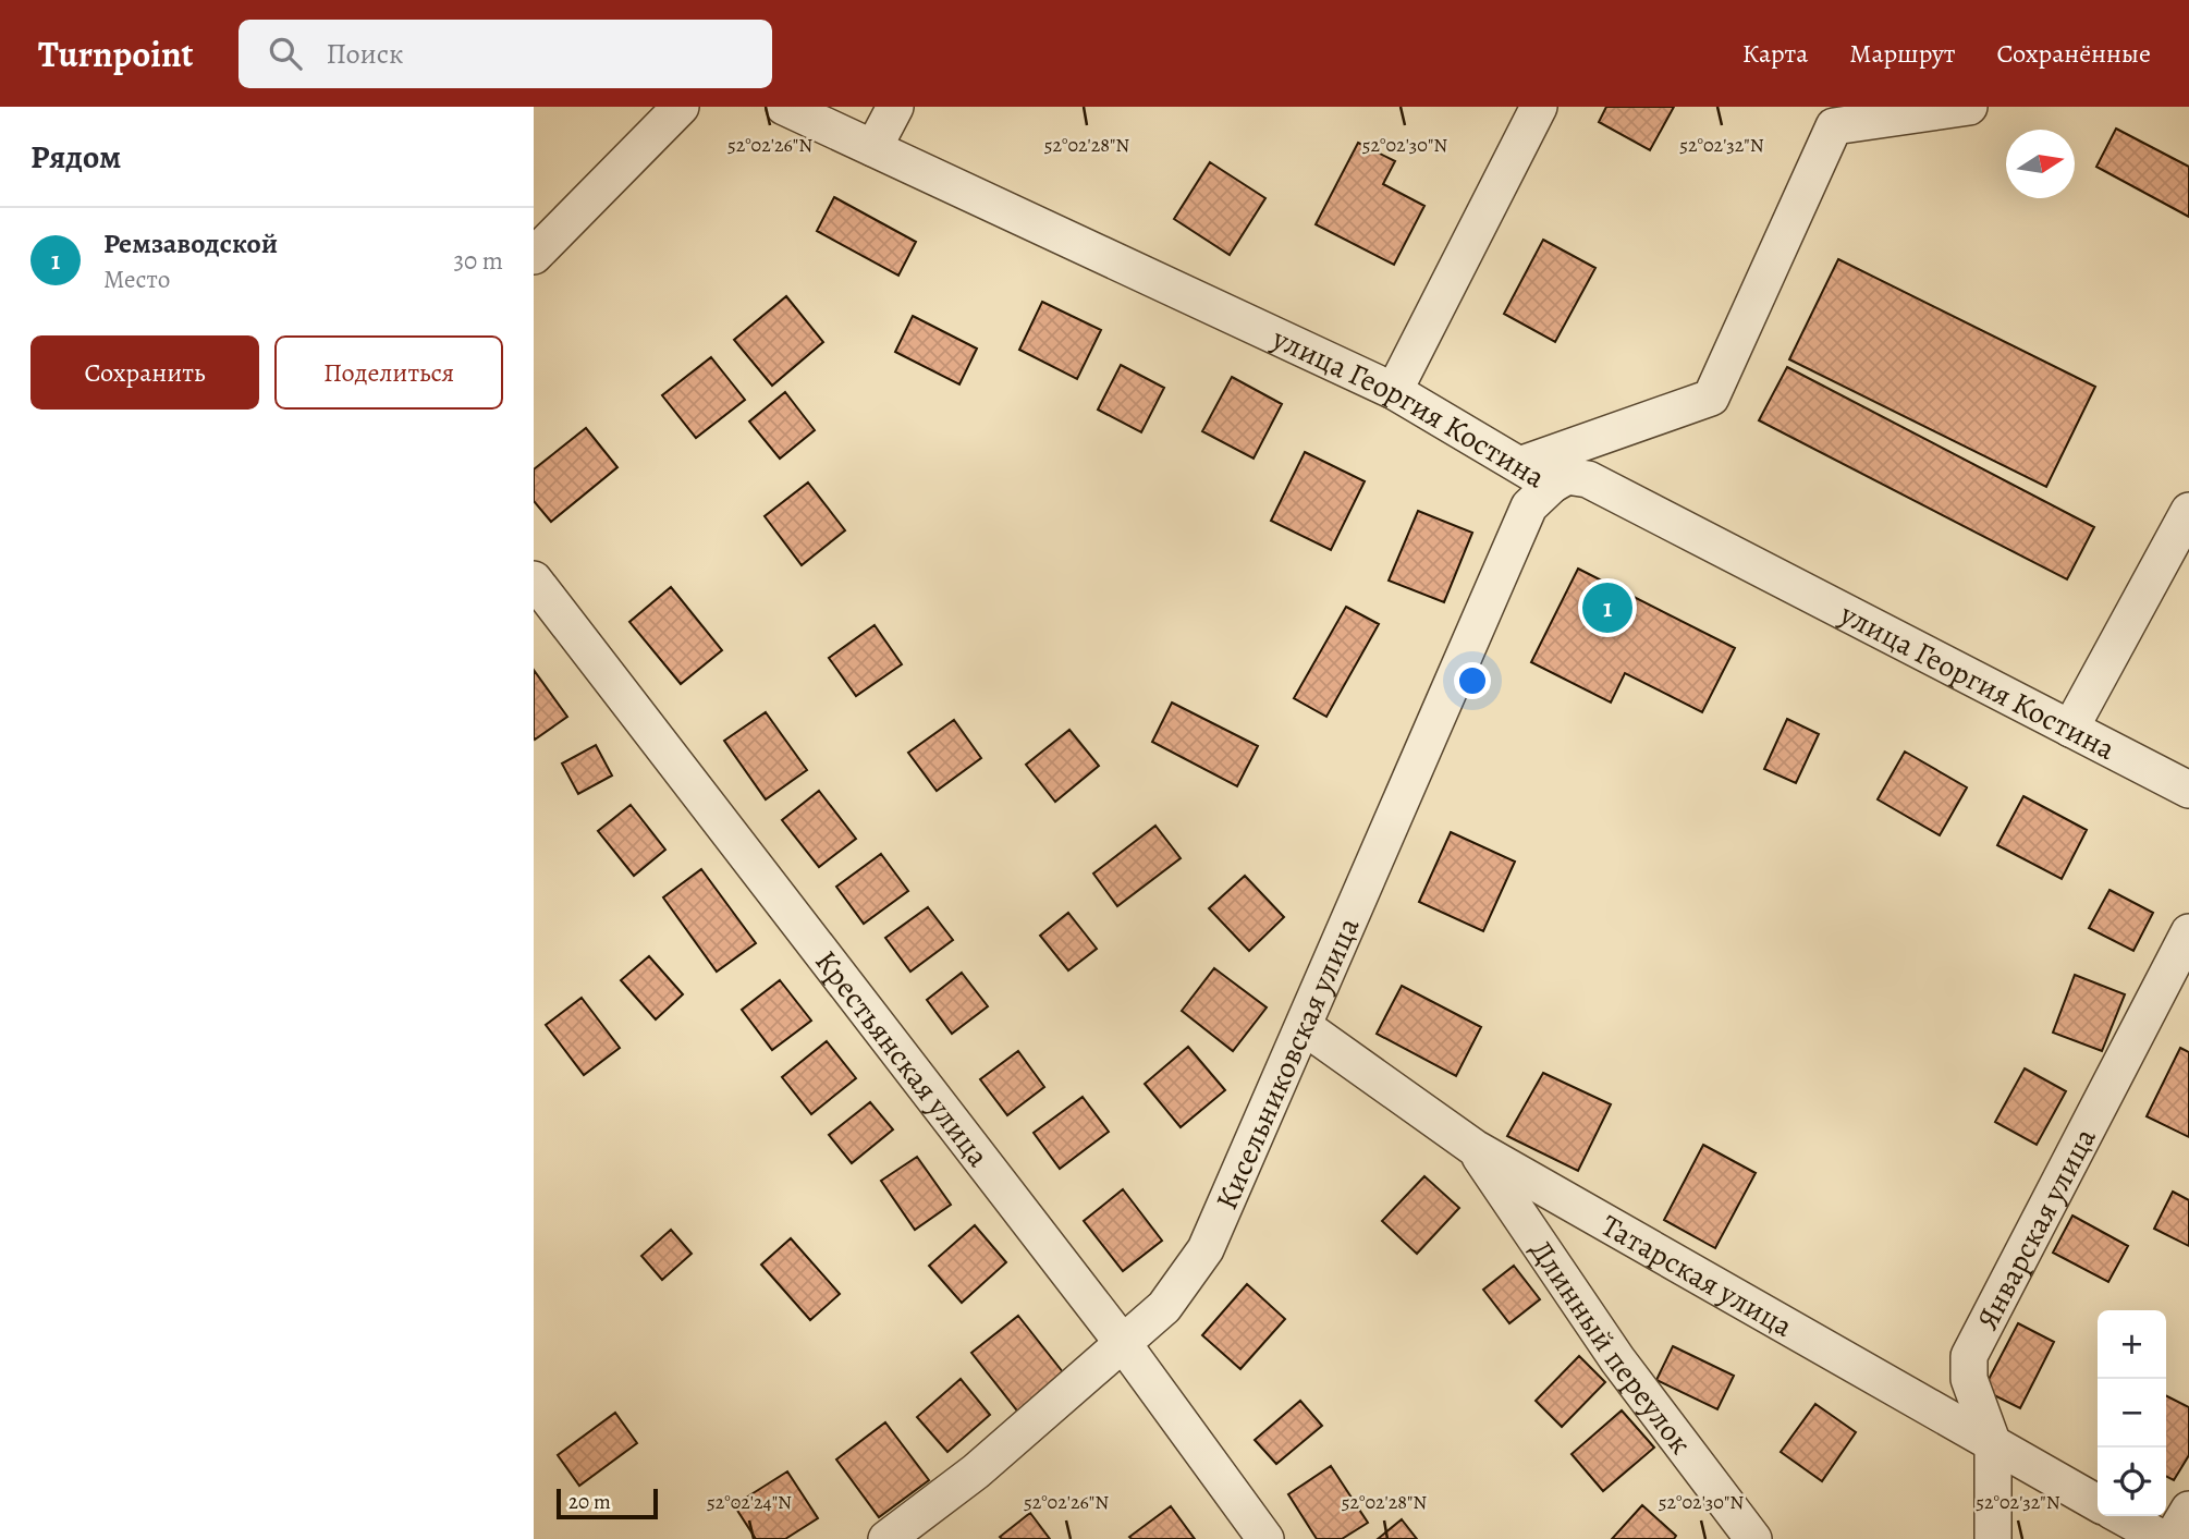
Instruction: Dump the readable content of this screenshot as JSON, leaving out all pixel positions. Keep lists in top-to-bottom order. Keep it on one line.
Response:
{"streets":{"street":["улица Георгия Костина","Крестьянская улица","Кисельниковская улица","Январская улица","Татарская улица","Длинный переулок"]},"crossings":[["улица Георгия Костина","Кисельниковская улица"],["Крестьянская улица","Кисельниковская улица"],["Кисельниковская улица","Татарская улица"],["Январская улица","Татарская улица"],["Татарская улица","Длинный переулок"]],"scale_bar":"20 m","north":"right","page":{"header":"Turnpoint","search":"Поиск","nav":["Карта","Маршрут","Сохранённые"],"heading":"Рядом","list":[{"mark":"1","name":"Ремзаводской","note":"Место","value":"30 m"}],"buttons":["Сохранить","Поделиться"],"pins":"1","map_buttons":["+","−"],"scale":"20 m"},"coordinates":["52°02'26\"N","52°02'28\"N","52°02'30\"N","52°02'32\"N","52°02'24\"N"]}
